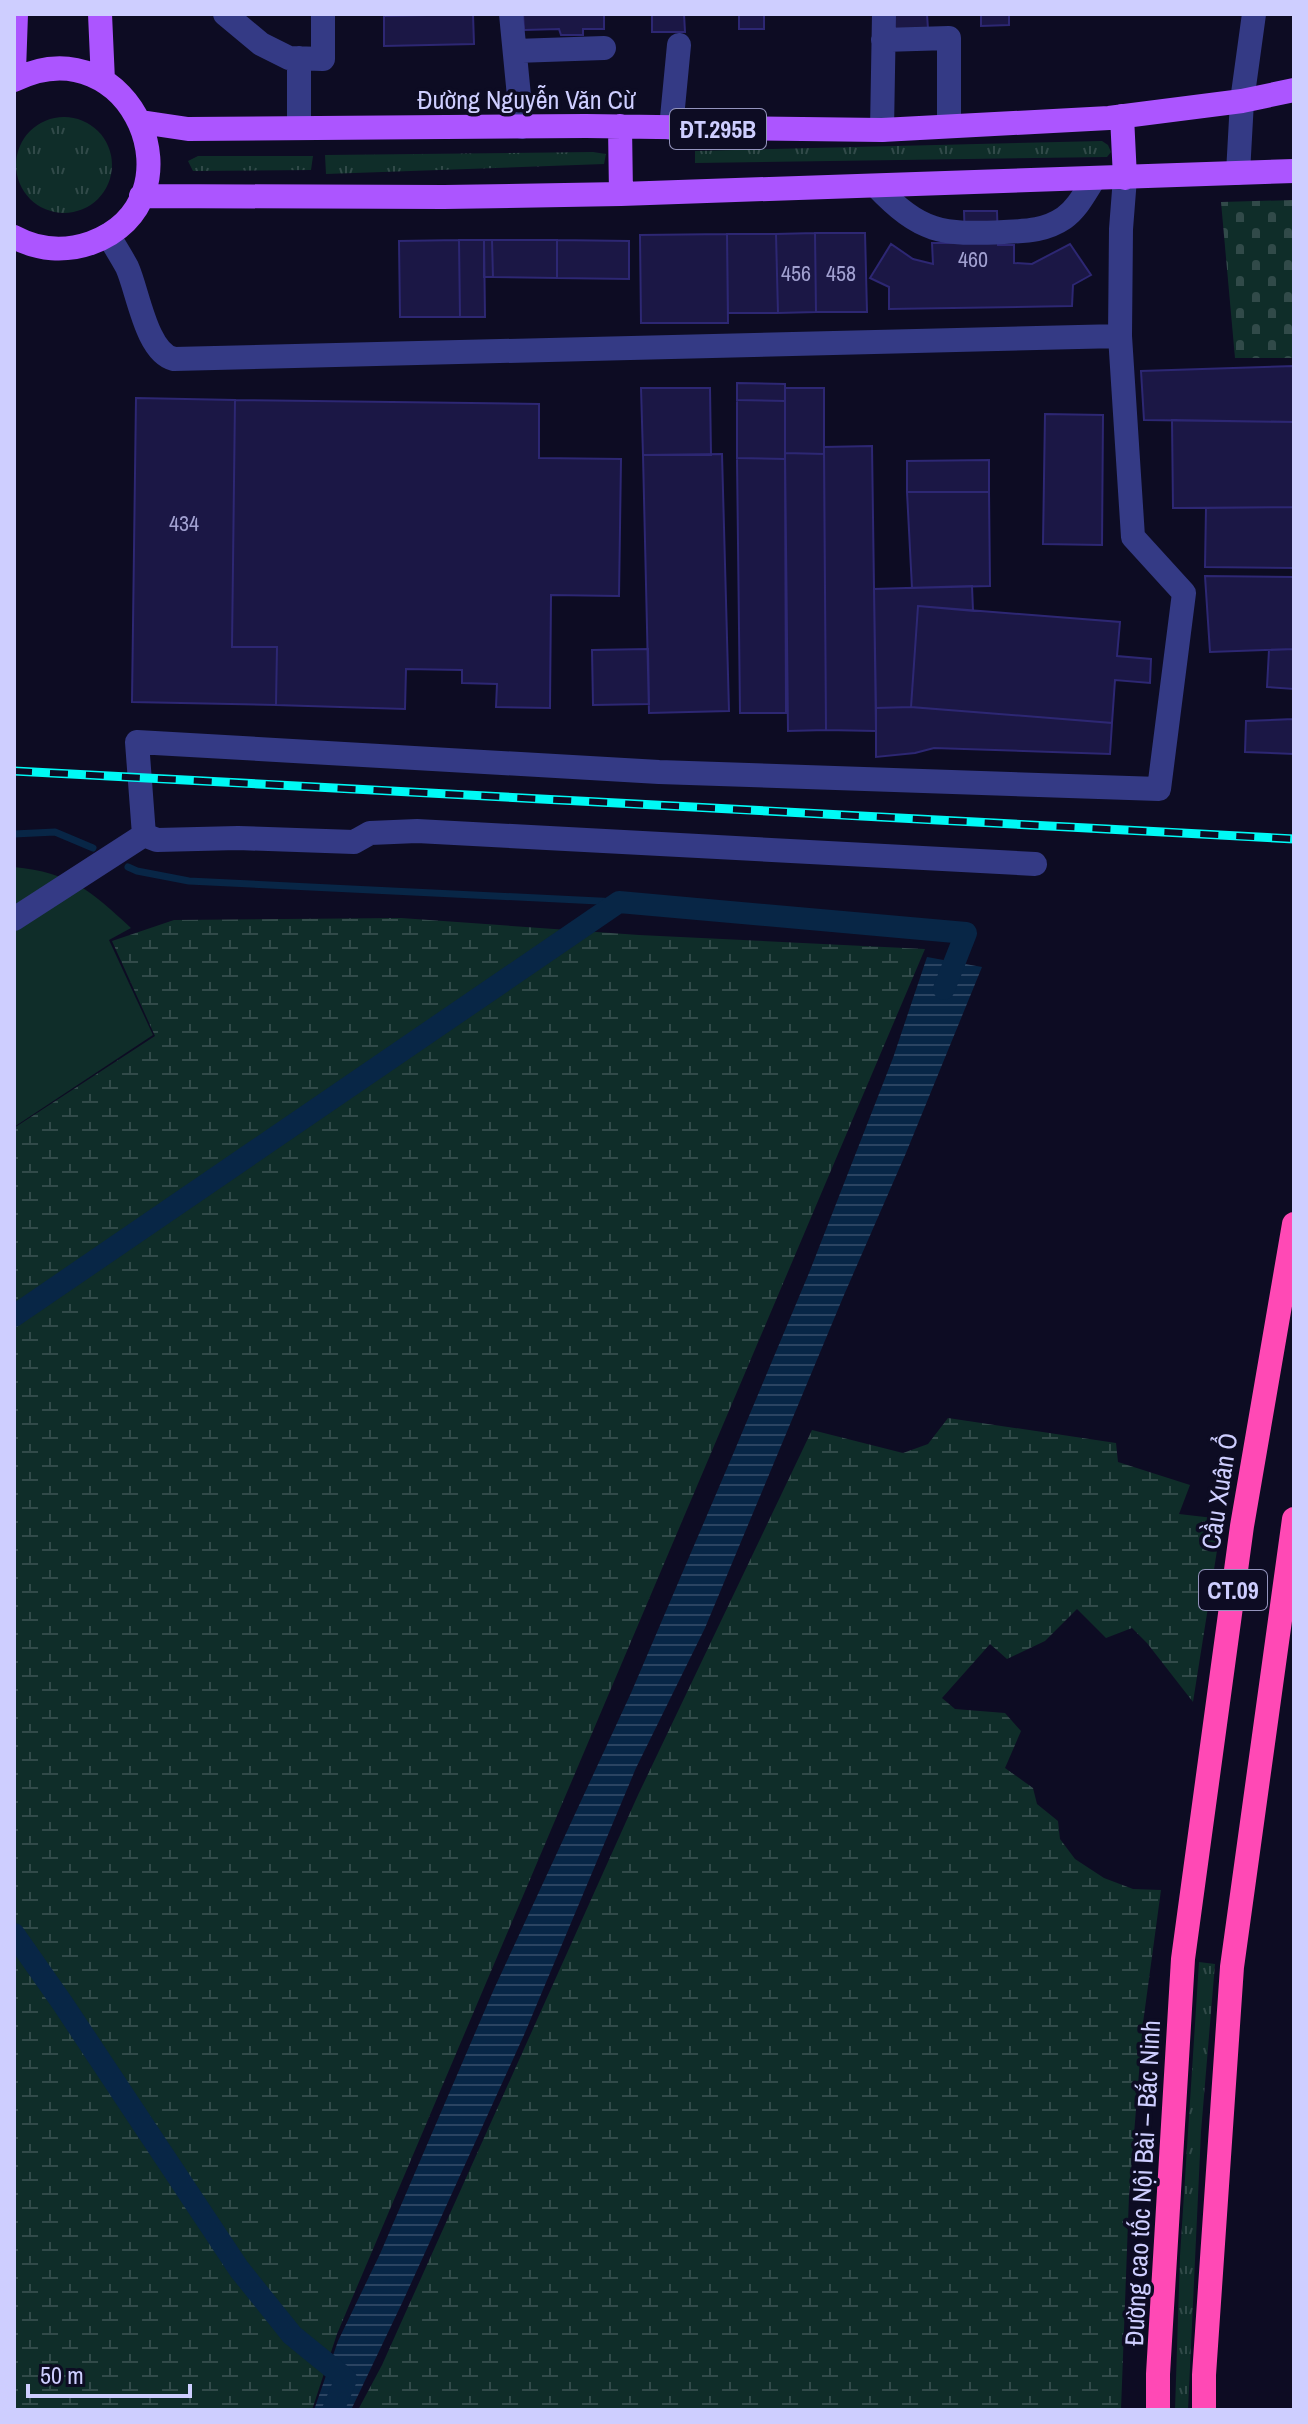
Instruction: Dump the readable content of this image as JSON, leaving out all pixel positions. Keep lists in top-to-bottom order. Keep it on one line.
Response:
{"streets":{"highway":["Cầu Xuân Ổ","CT.09","Đường cao tốc Nội Bài – Bắc Ninh"],"main road":["Đường Nguyễn Văn Cừ","ĐT.295B"]},"crossings":[["Cầu Xuân Ổ","Đường cao tốc Nội Bài – Bắc Ninh"]],"house_numbers":["460","456","458","434"],"scale_bar":"50 m"}
